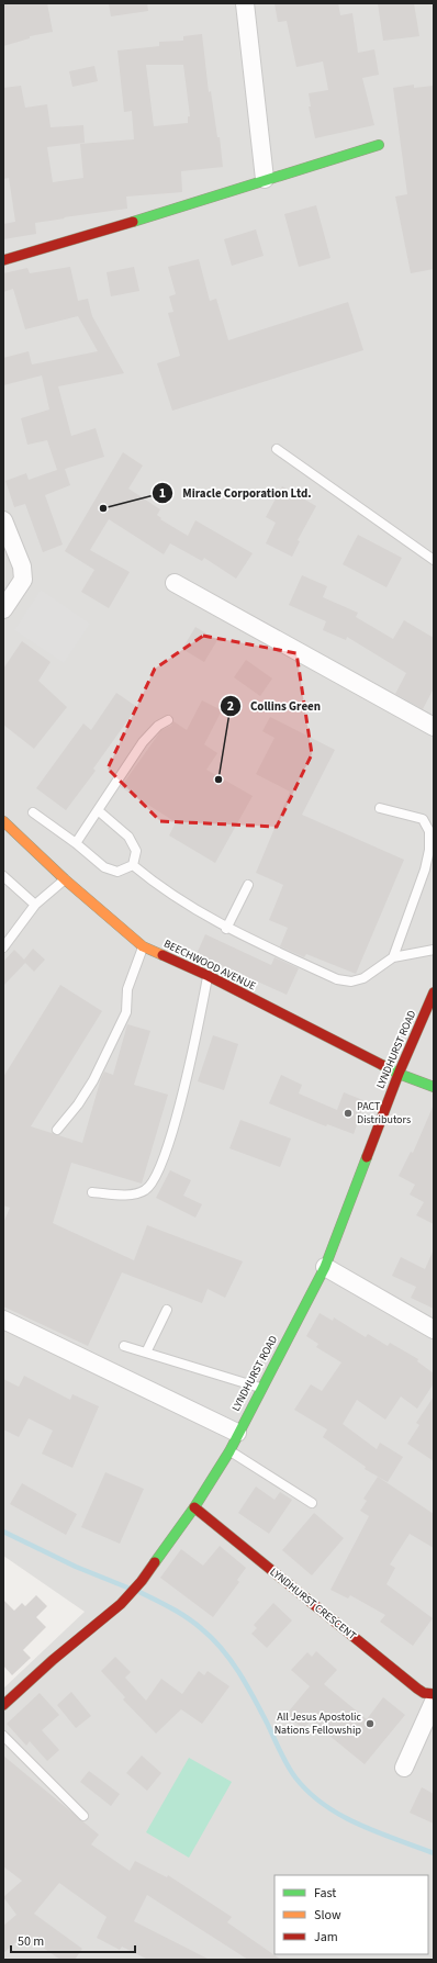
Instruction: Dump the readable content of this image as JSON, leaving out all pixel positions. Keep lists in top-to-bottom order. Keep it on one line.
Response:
{"streets":{"street":["BEECHWOOD AVENUE","LYNDHURST ROAD","LYNDHURST CRESCENT"]},"crossings":[["BEECHWOOD AVENUE","LYNDHURST ROAD"],["LYNDHURST ROAD","LYNDHURST CRESCENT"]],"places":["Miracle Corporation Ltd.","Collins Green","PACT Distributors","All Jesus Apostolic Nations Fellowship"],"legend":["Fast","Slow","Jam"],"scale_bar":"50 m"}
